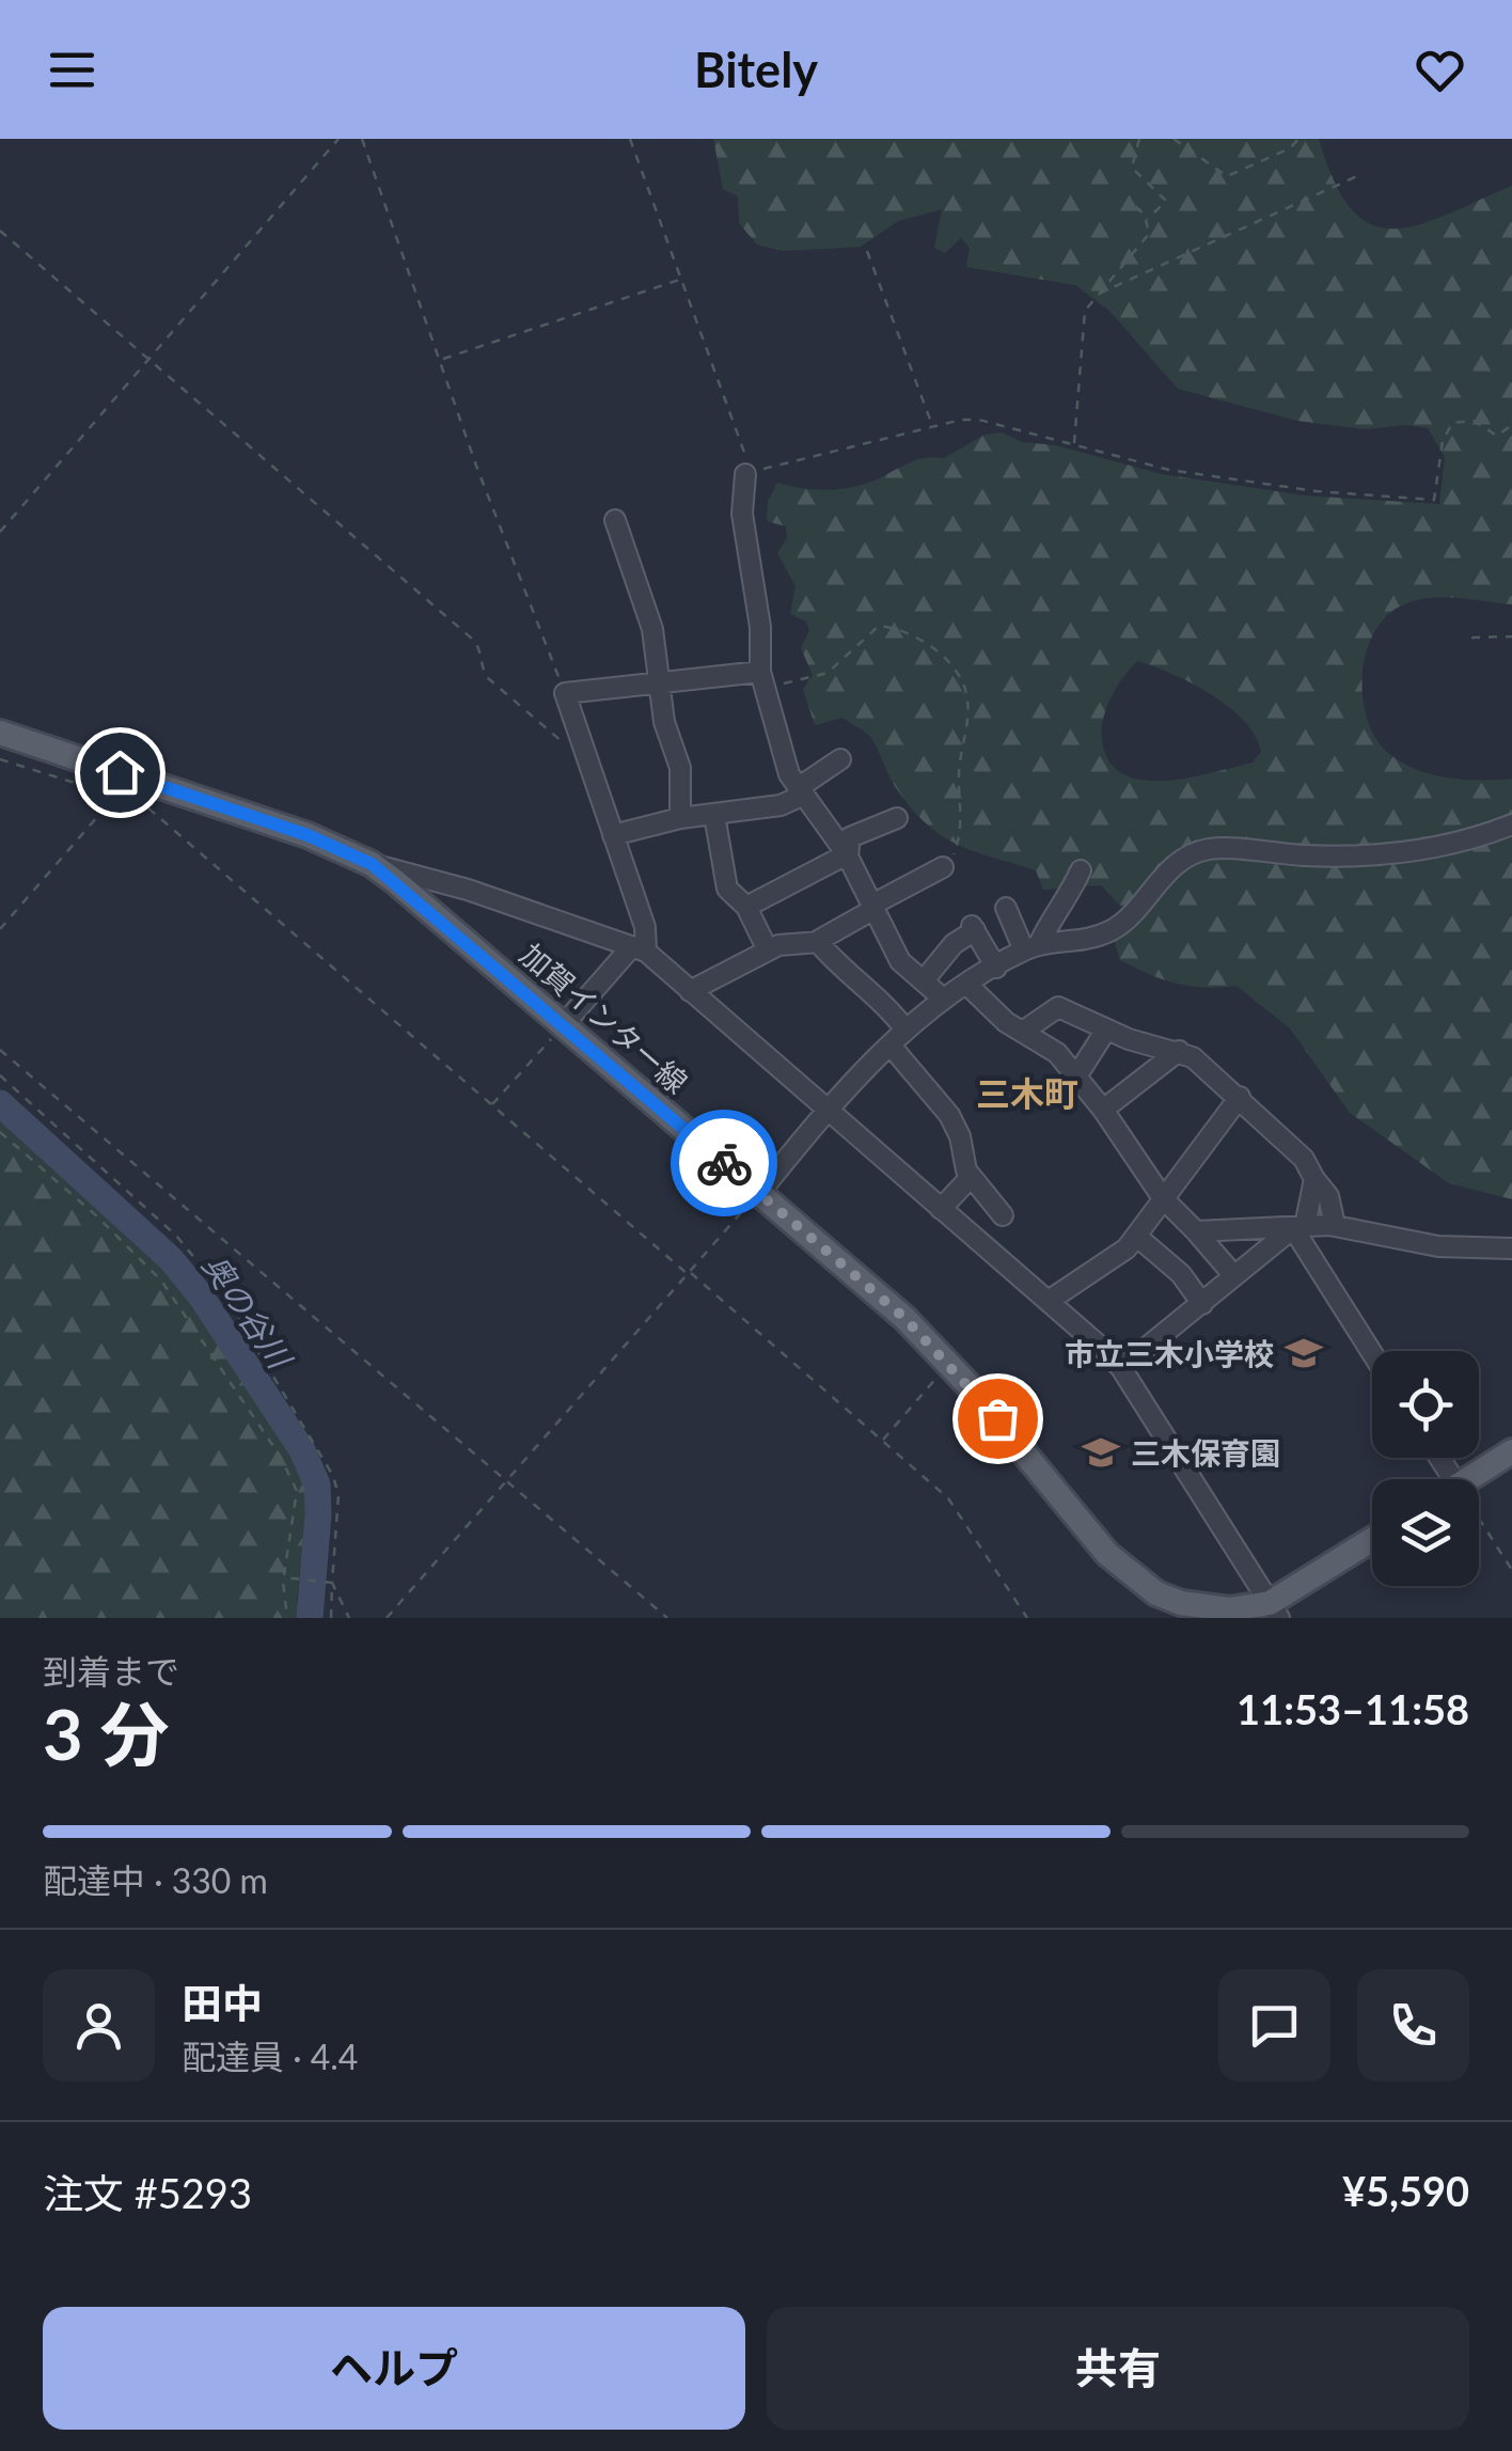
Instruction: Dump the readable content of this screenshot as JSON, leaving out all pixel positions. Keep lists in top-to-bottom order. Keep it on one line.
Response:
{"streets":{"main road":["加賀インター線"]},"districts":["三木町"],"water":["奥の谷川"],"places":{"school or university":["市立三木小学校","三木保育園"]},"page":{"header":"Bitely","heading":["3 分","到着まで","11:53–11:58"],"panel":["田中","配達員 · 4.4","注文 #5293","¥5,590"],"bar":"配達中 · 330 m","buttons":["ヘルプ","共有"]}}
